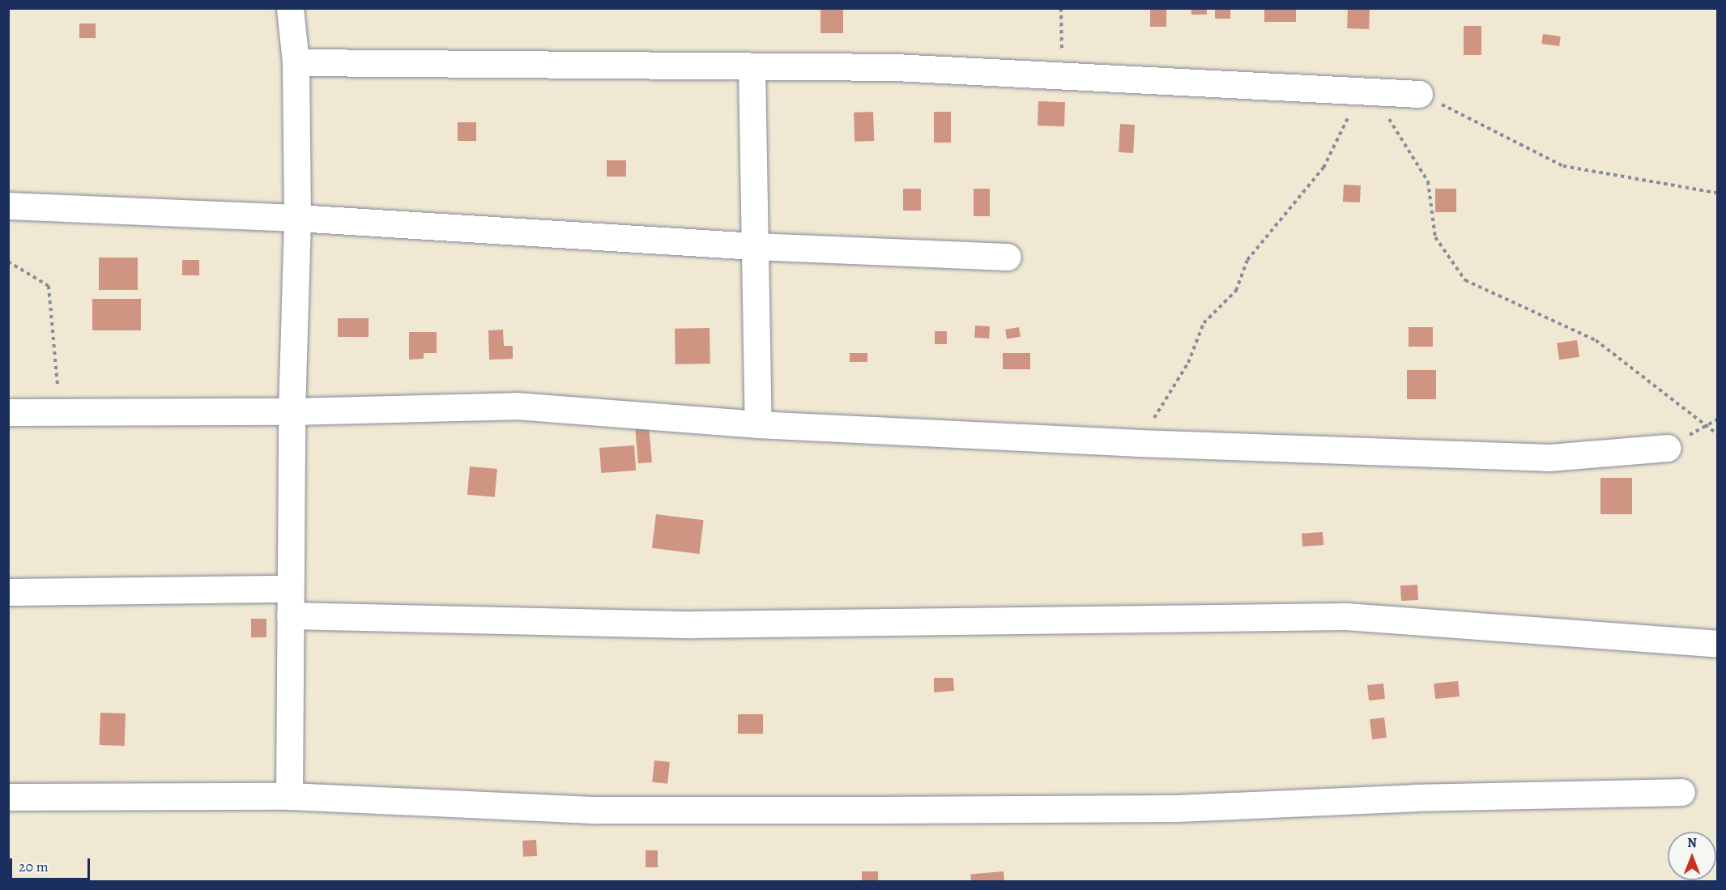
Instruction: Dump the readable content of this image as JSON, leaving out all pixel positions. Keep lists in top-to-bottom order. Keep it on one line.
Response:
{"scale_bar":"20 m","north":"top"}
